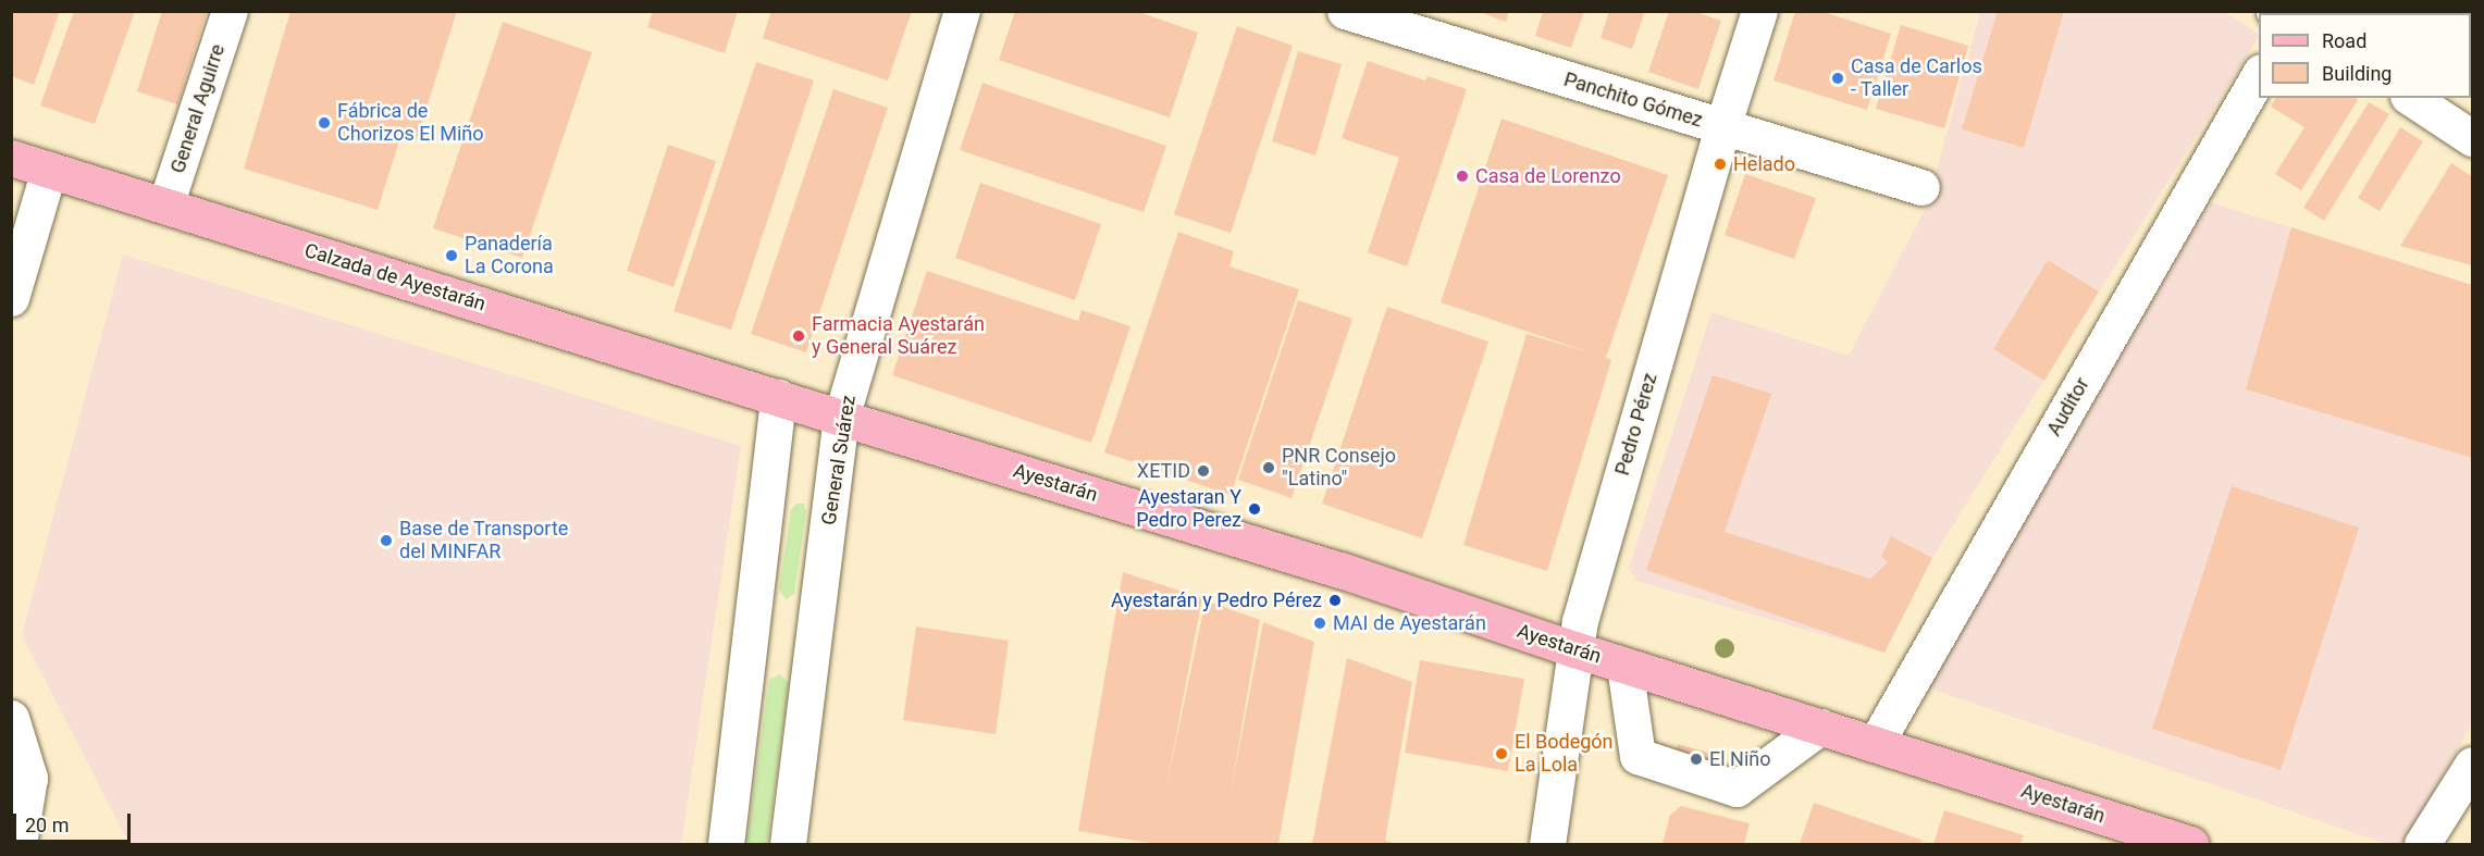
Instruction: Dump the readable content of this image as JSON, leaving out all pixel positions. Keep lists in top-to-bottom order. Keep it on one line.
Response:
{"streets":{"main road":["Calzada de Ayestarán","Ayestarán"],"street":["Panchito Gómez","General Aguirre","Auditor","Pedro Pérez","General Suárez"]},"crossings":[["Panchito Gómez","Pedro Pérez"],["General Aguirre","Calzada de Ayestarán"],["Calzada de Ayestarán","Ayestarán"],["Auditor","Ayestarán"],["Pedro Pérez","Ayestarán"],["General Suárez","Ayestarán"]],"places":["Casa de Carlos - Taller","Fábrica de Chorizos El Miño","Helado","Casa de Lorenzo","Panadería La Corona","Farmacia Ayestarán y General Suárez","PNR Consejo \"Latino\"","XETID","Ayestaran Y Pedro Perez","Base de Transporte del MINFAR","Ayestarán y Pedro Pérez","MAI de Ayestarán","El Bodegón La Lola","El Niño"],"legend":["Road","Building"],"scale_bar":"20 m"}
